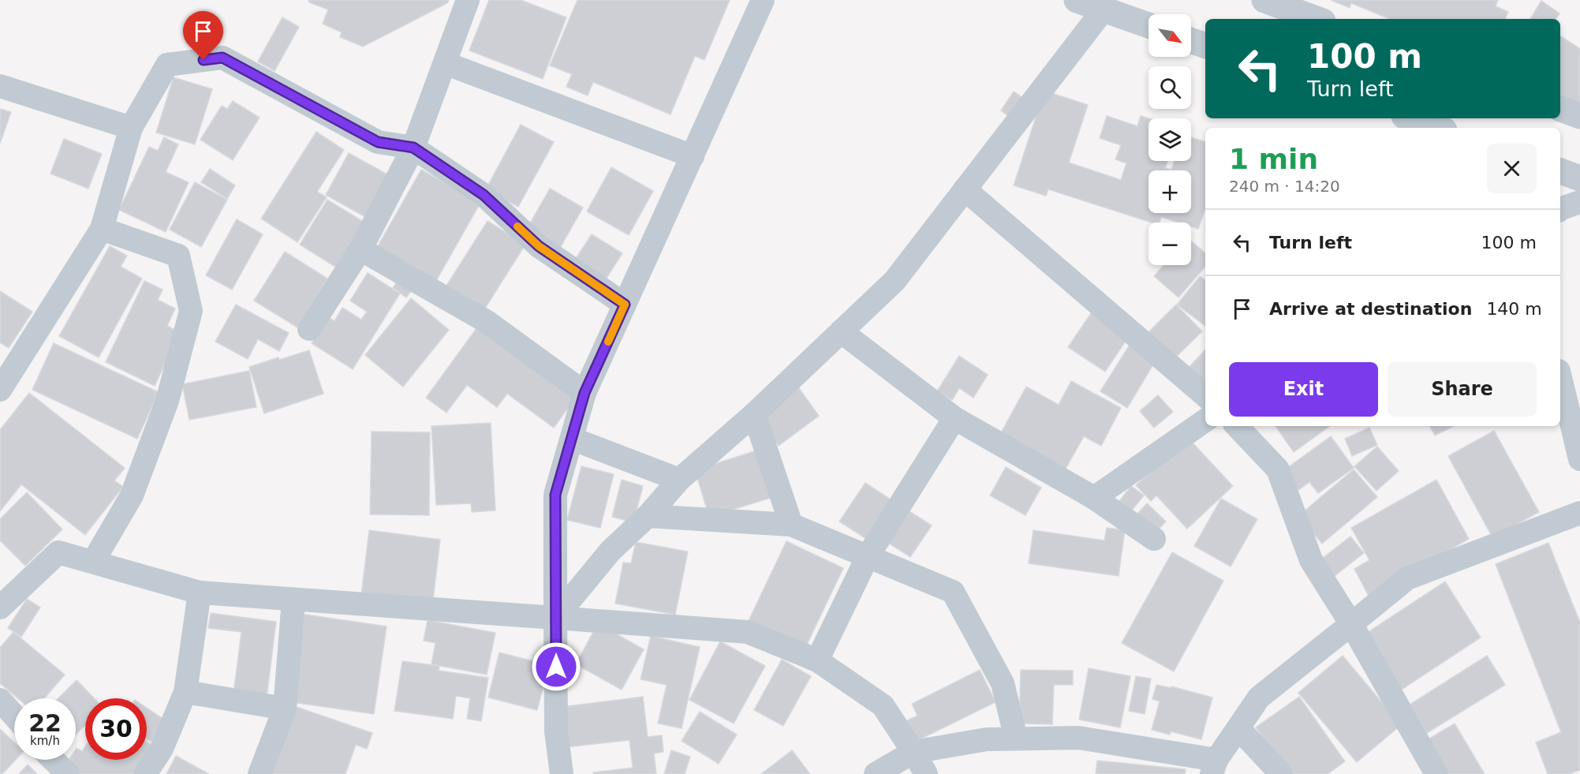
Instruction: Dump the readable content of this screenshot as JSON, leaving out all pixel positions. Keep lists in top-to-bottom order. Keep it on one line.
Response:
{"north":"bottom right","page":{"map_buttons":["+","−"],"turn":["100 m","Turn left"],"heading":["1 min","240 m · 14:20"],"list":[{"name":"Turn left","value":"100 m"},{"name":"Arrive at destination","value":"140 m"}],"buttons":["Exit","Share"],"speed":"22 km/h","limit":"30"}}
